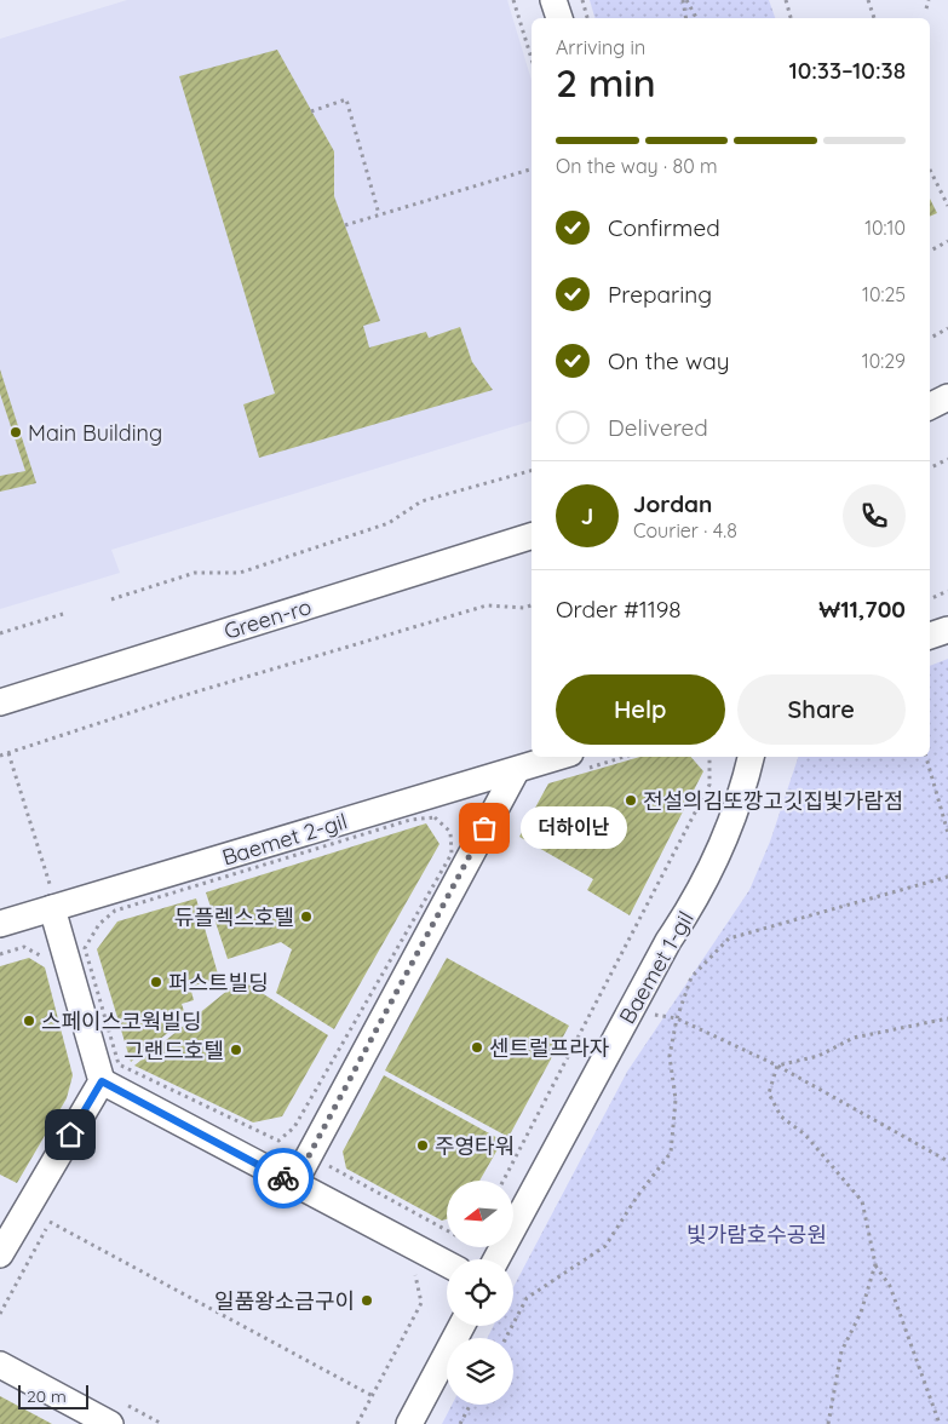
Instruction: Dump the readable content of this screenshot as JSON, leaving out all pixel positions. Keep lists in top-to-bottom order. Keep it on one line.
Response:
{"streets":{"street":["Green-ro","Baemet 2-gil","Baemet 1-gil"]},"parks":["빛가람호수공원"],"places":["Main Building","전설의김또깡고깃집빛가람점","더하이난","듀플렉스호텔","퍼스트빌딩","스페이스코웍빌딩","센트럴프라자","그랜드호텔","주영타워","일품왕소금구이"],"scale_bar":"20 m","north":"left","page":{"heading":["2 min","Arriving in","10:33–10:38"],"panel":["Jordan","Courier · 4.8","Order #1198","₩11,700"],"bar":"On the way · 80 m","list":[["Confirmed","10:10"],["Preparing","10:25"],["On the way","10:29"],"Delivered"],"round":"J","buttons":["Help","Share"],"bubble":"더하이난","scale":"20 m"}}
